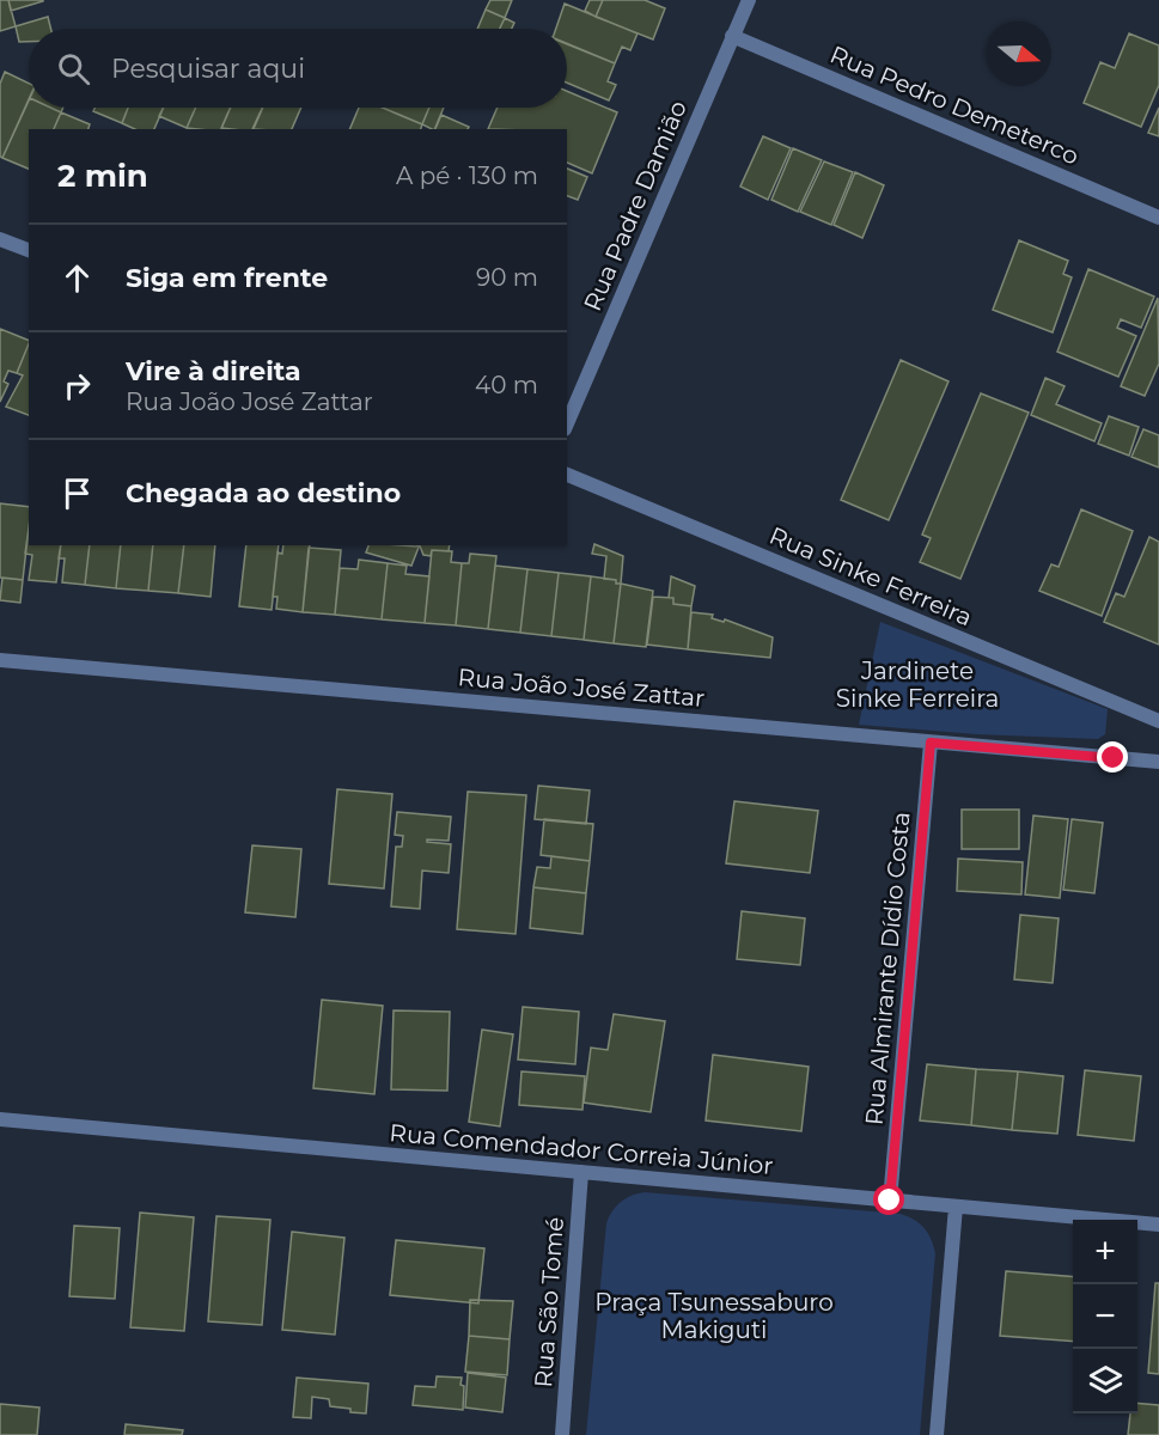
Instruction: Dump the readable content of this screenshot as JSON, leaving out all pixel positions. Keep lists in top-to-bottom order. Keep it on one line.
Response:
{"streets":{"street":["Rua Pedro Demeterco","Rua Padre Damião","Rua Sinke Ferreira","Rua João José Zattar","Rua Almirante Dídio Costa","Rua Comendador Correia Júnior","Rua São Tomé"]},"crossings":[["Rua Pedro Demeterco","Rua Padre Damião"],["Rua João José Zattar","Rua Almirante Dídio Costa"],["Rua Almirante Dídio Costa","Rua Comendador Correia Júnior"],["Rua Comendador Correia Júnior","Rua São Tomé"]],"parks":["Jardinete Sinke Ferreira","Praça Tsunessaburo Makiguti"],"north":"right","page":{"search":"Pesquisar aqui","heading":["2 min","A pé · 130 m"],"list":[["Siga em frente","90 m"],["Vire à direita","Rua João José Zattar","40 m"],"Chegada ao destino"],"map_buttons":["+","−"]}}
